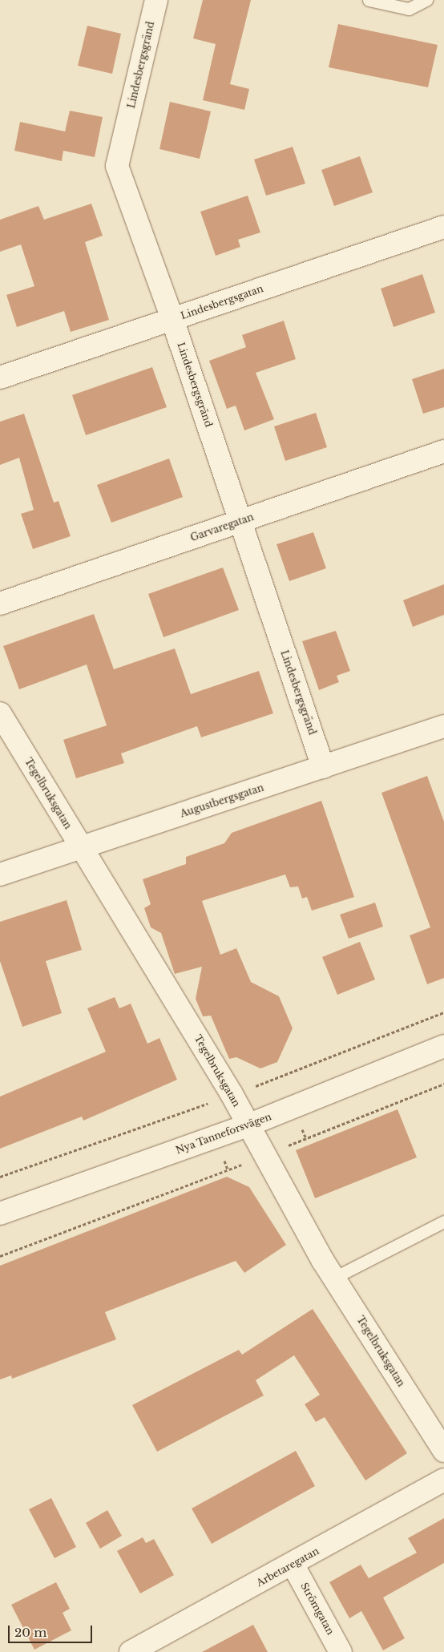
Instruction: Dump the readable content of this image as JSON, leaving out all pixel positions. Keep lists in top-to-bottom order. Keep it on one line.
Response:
{"streets":{"street":["Lindesbergsgränd","Lindesbergsgatan","Garvaregatan","Tegelbruksgatan","Augustbergsgatan","Nya Tanneforsvägen","Arbetaregatan","Strömgatan"]},"crossings":[["Lindesbergsgränd","Lindesbergsgatan"],["Lindesbergsgränd","Garvaregatan"],["Lindesbergsgränd","Augustbergsgatan"],["Tegelbruksgatan","Augustbergsgatan"],["Tegelbruksgatan","Nya Tanneforsvägen"],["Arbetaregatan","Strömgatan"]],"scale_bar":"20 m"}
